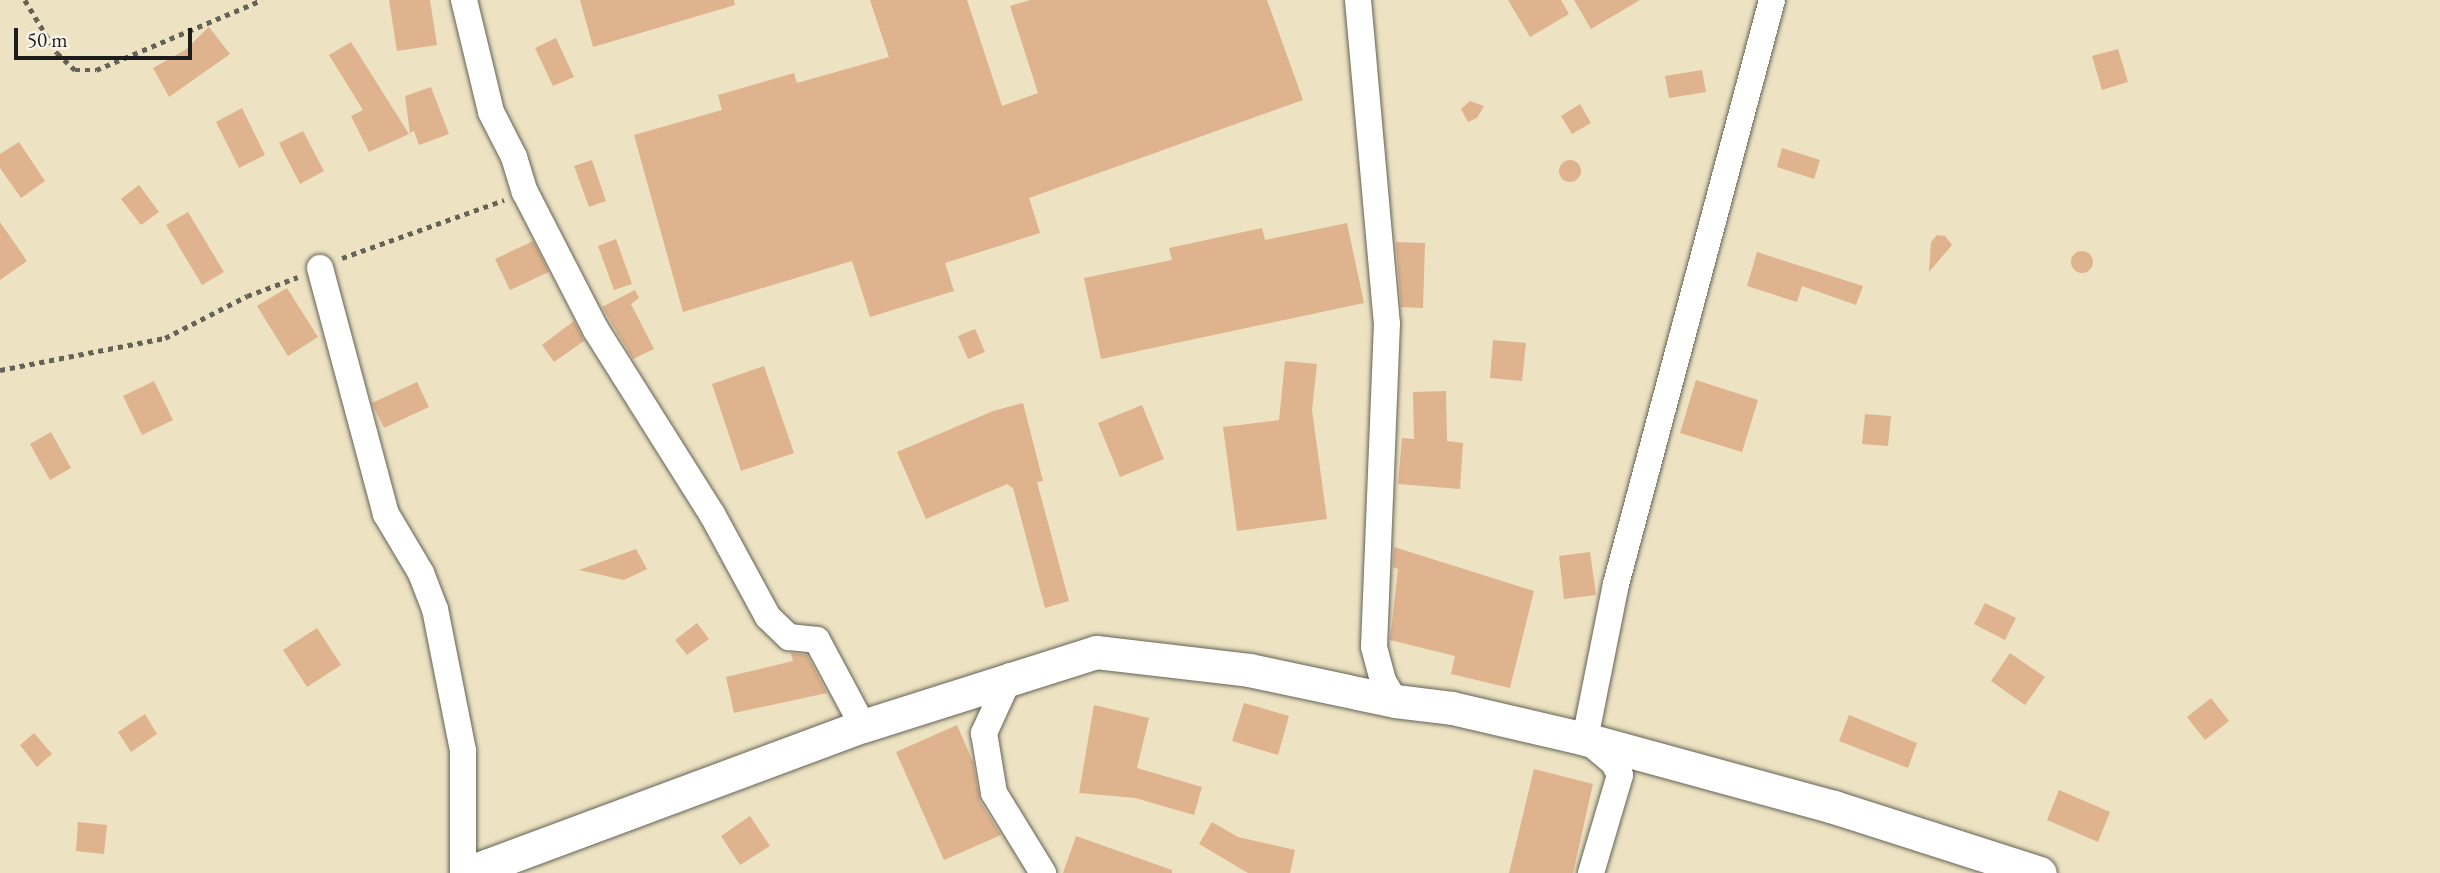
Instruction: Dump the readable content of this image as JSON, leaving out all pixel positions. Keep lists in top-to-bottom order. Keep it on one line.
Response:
{"scale_bar":"50 m"}
